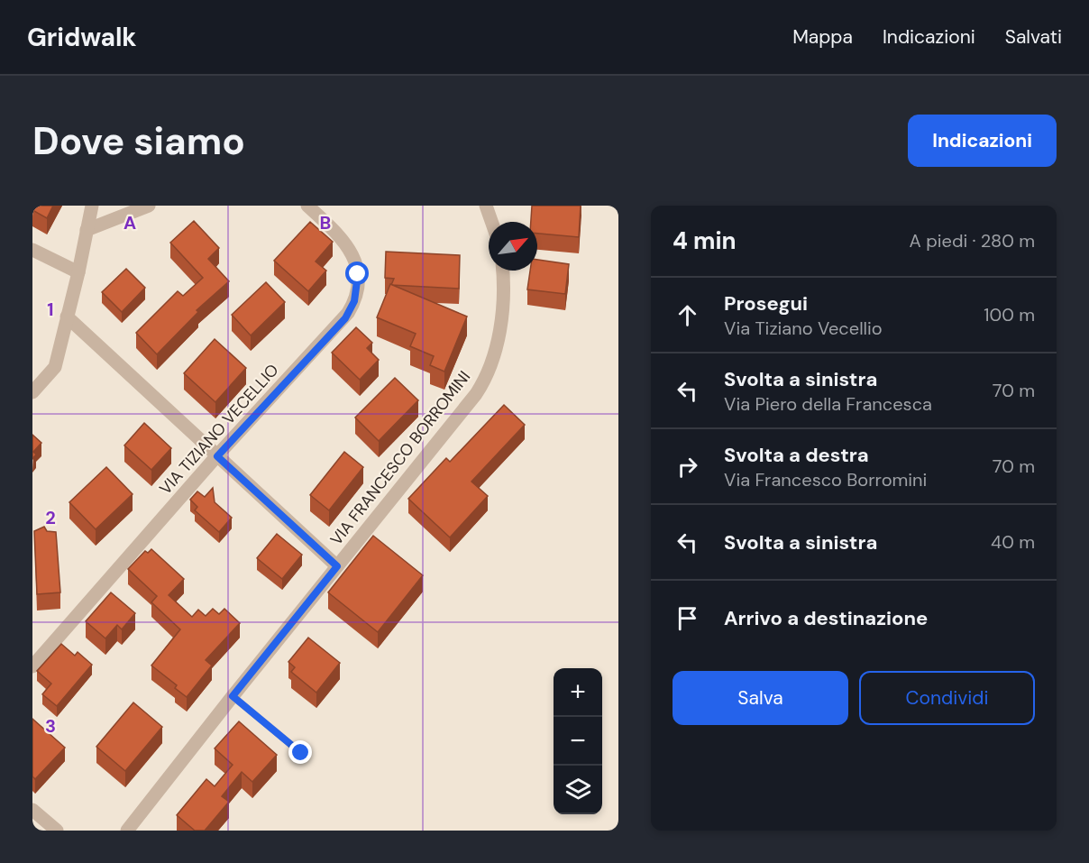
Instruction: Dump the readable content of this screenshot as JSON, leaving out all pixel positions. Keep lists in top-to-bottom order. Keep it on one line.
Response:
{"streets":{"street":["VIA TIZIANO VECELLIO","VIA FRANCESCO BORROMINI"]},"north":"top right","page":{"header":"Gridwalk","nav":["Mappa","Indicazioni","Salvati"],"buttons":["Indicazioni",["Salva","Condividi"]],"title":"Dove siamo","heading":["4 min","A piedi · 280 m"],"list":[["Prosegui","Via Tiziano Vecellio","100 m"],["Svolta a sinistra","Via Piero della Francesca","70 m"],["Svolta a destra","Via Francesco Borromini","70 m"],["Svolta a sinistra","40 m"],"Arrivo a destinazione"],"map_buttons":["+","−"]},"grid":{"columns":["A","B"],"rows":["1","2","3"]}}
